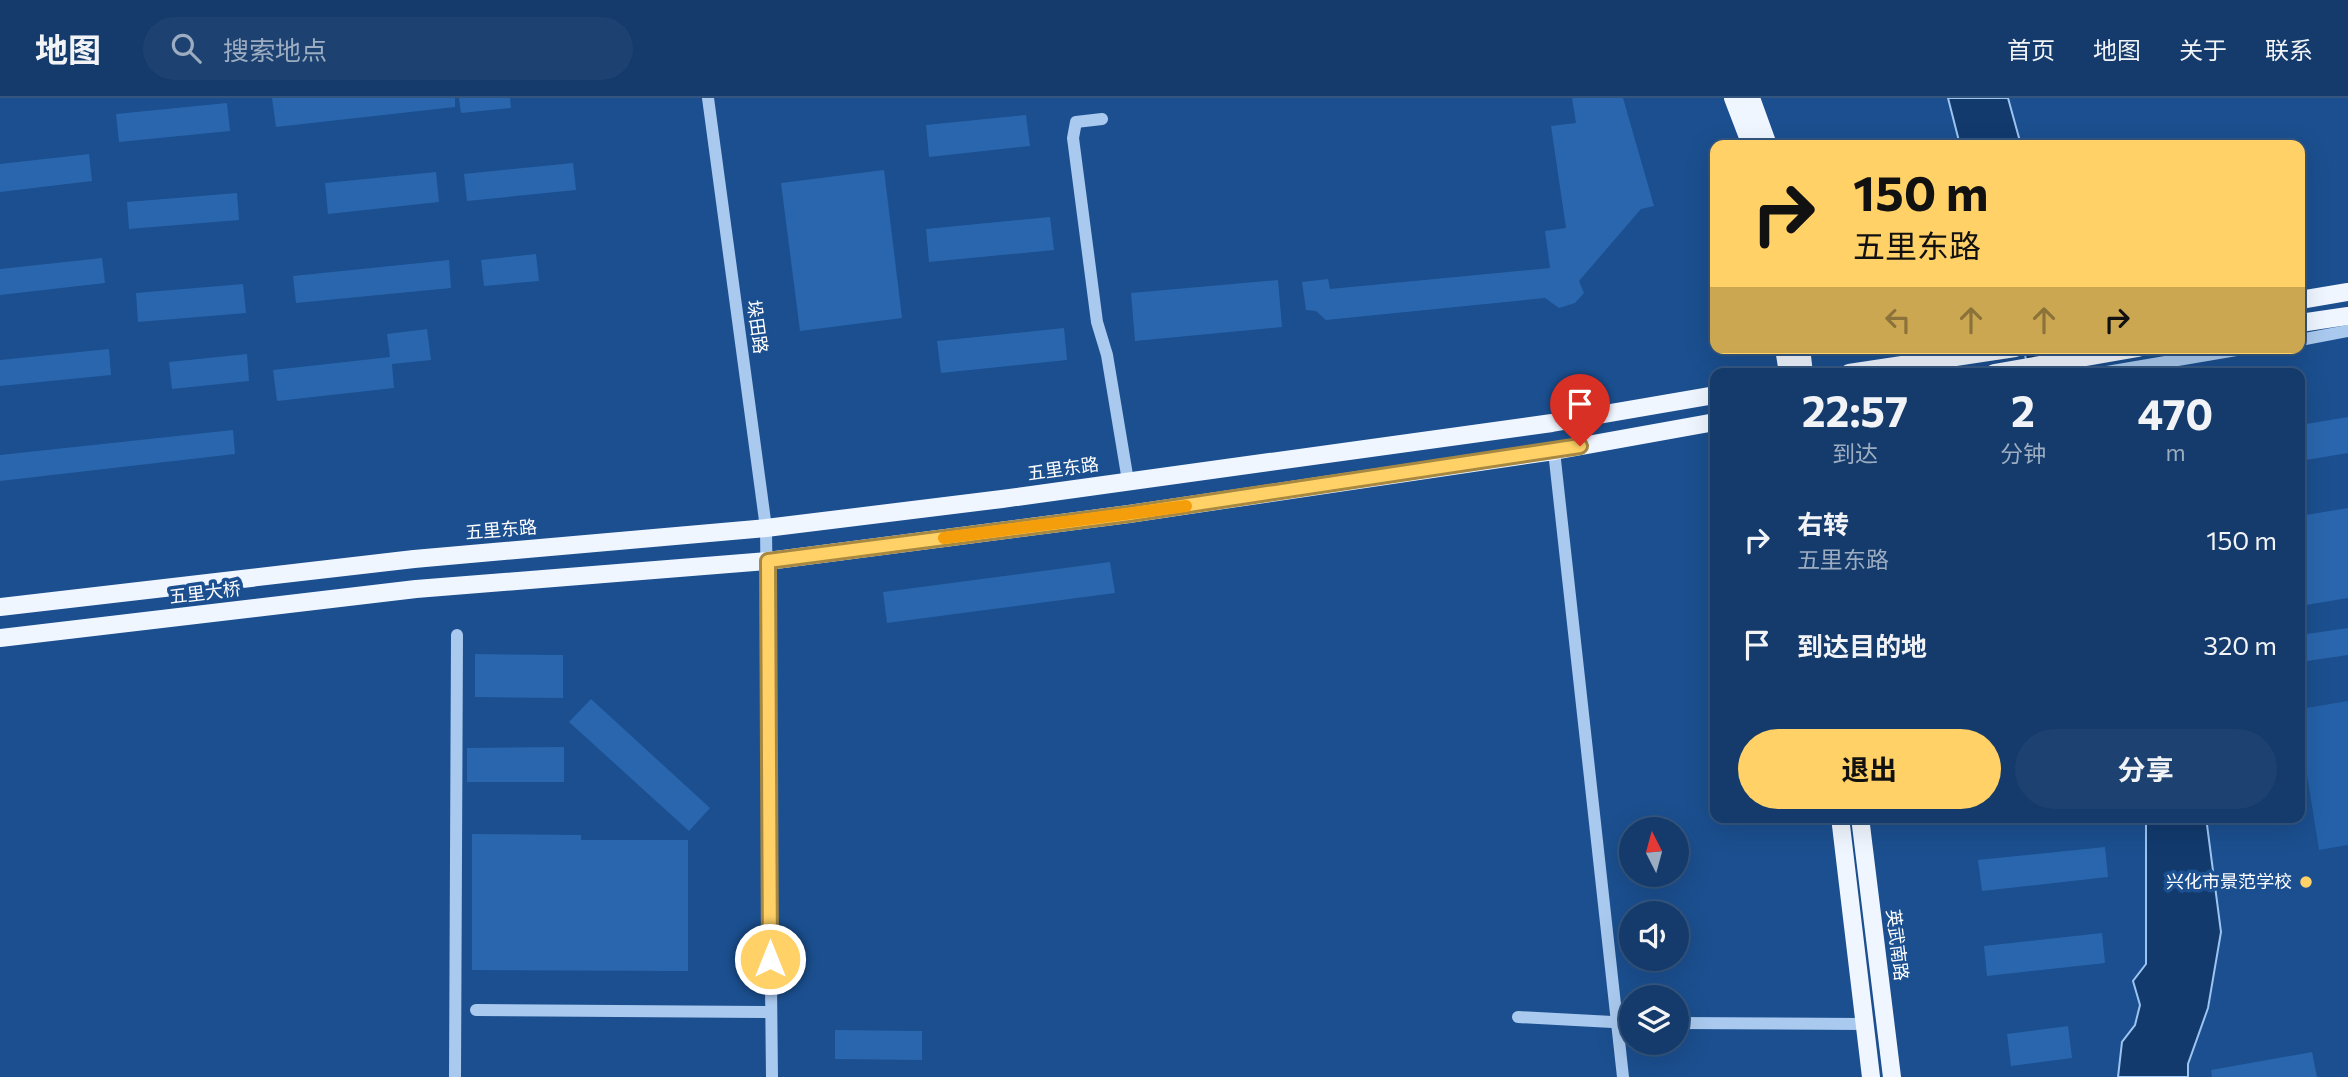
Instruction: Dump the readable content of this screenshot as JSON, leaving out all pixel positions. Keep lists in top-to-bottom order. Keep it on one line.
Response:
{"streets":{"main road":["五里东路","五里大桥","英武南路"],"street":["垛田路"]},"crossings":[["垛田路","五里东路"],["垛田路","五里大桥"],["五里东路","五里大桥"]],"places":["兴化市景范学校"],"north":"top","page":{"header":"地图","search":"搜索地点","nav":["首页","地图","关于","联系"],"turn":["150 m","五里东路"],"eta":["22:57","到达","2","分钟","470","m"],"list":[{"name":"右转","note":"五里东路","value":"150 m"},{"name":"到达目的地","value":"320 m"}],"buttons":["退出","分享"]}}
